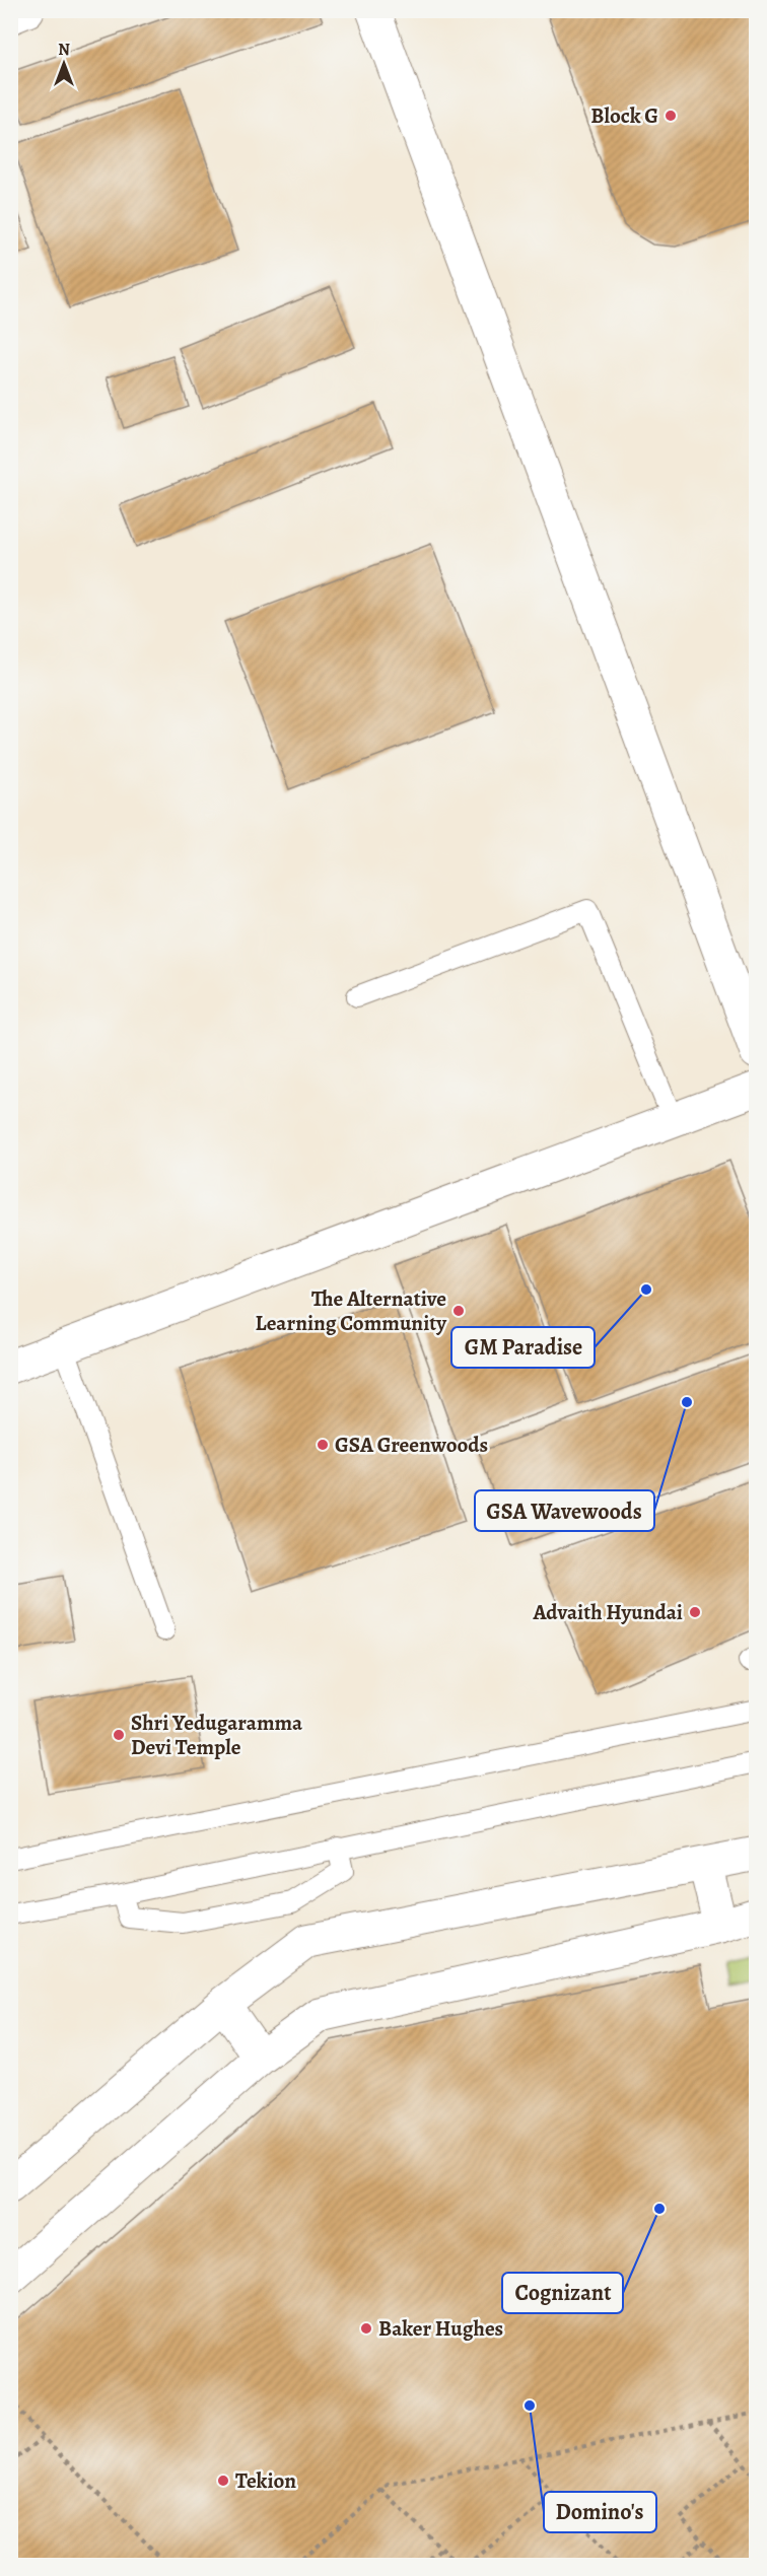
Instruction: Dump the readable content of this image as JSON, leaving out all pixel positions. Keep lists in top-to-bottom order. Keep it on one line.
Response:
{"places":["Block G","GM Paradise","The Alternative Learning Community","GSA Wavewoods","GSA Greenwoods","Advaith Hyundai","Shri Yedugaramma Devi Temple","Cognizant","Baker Hughes","Domino's","Tekion"],"north":"top"}
